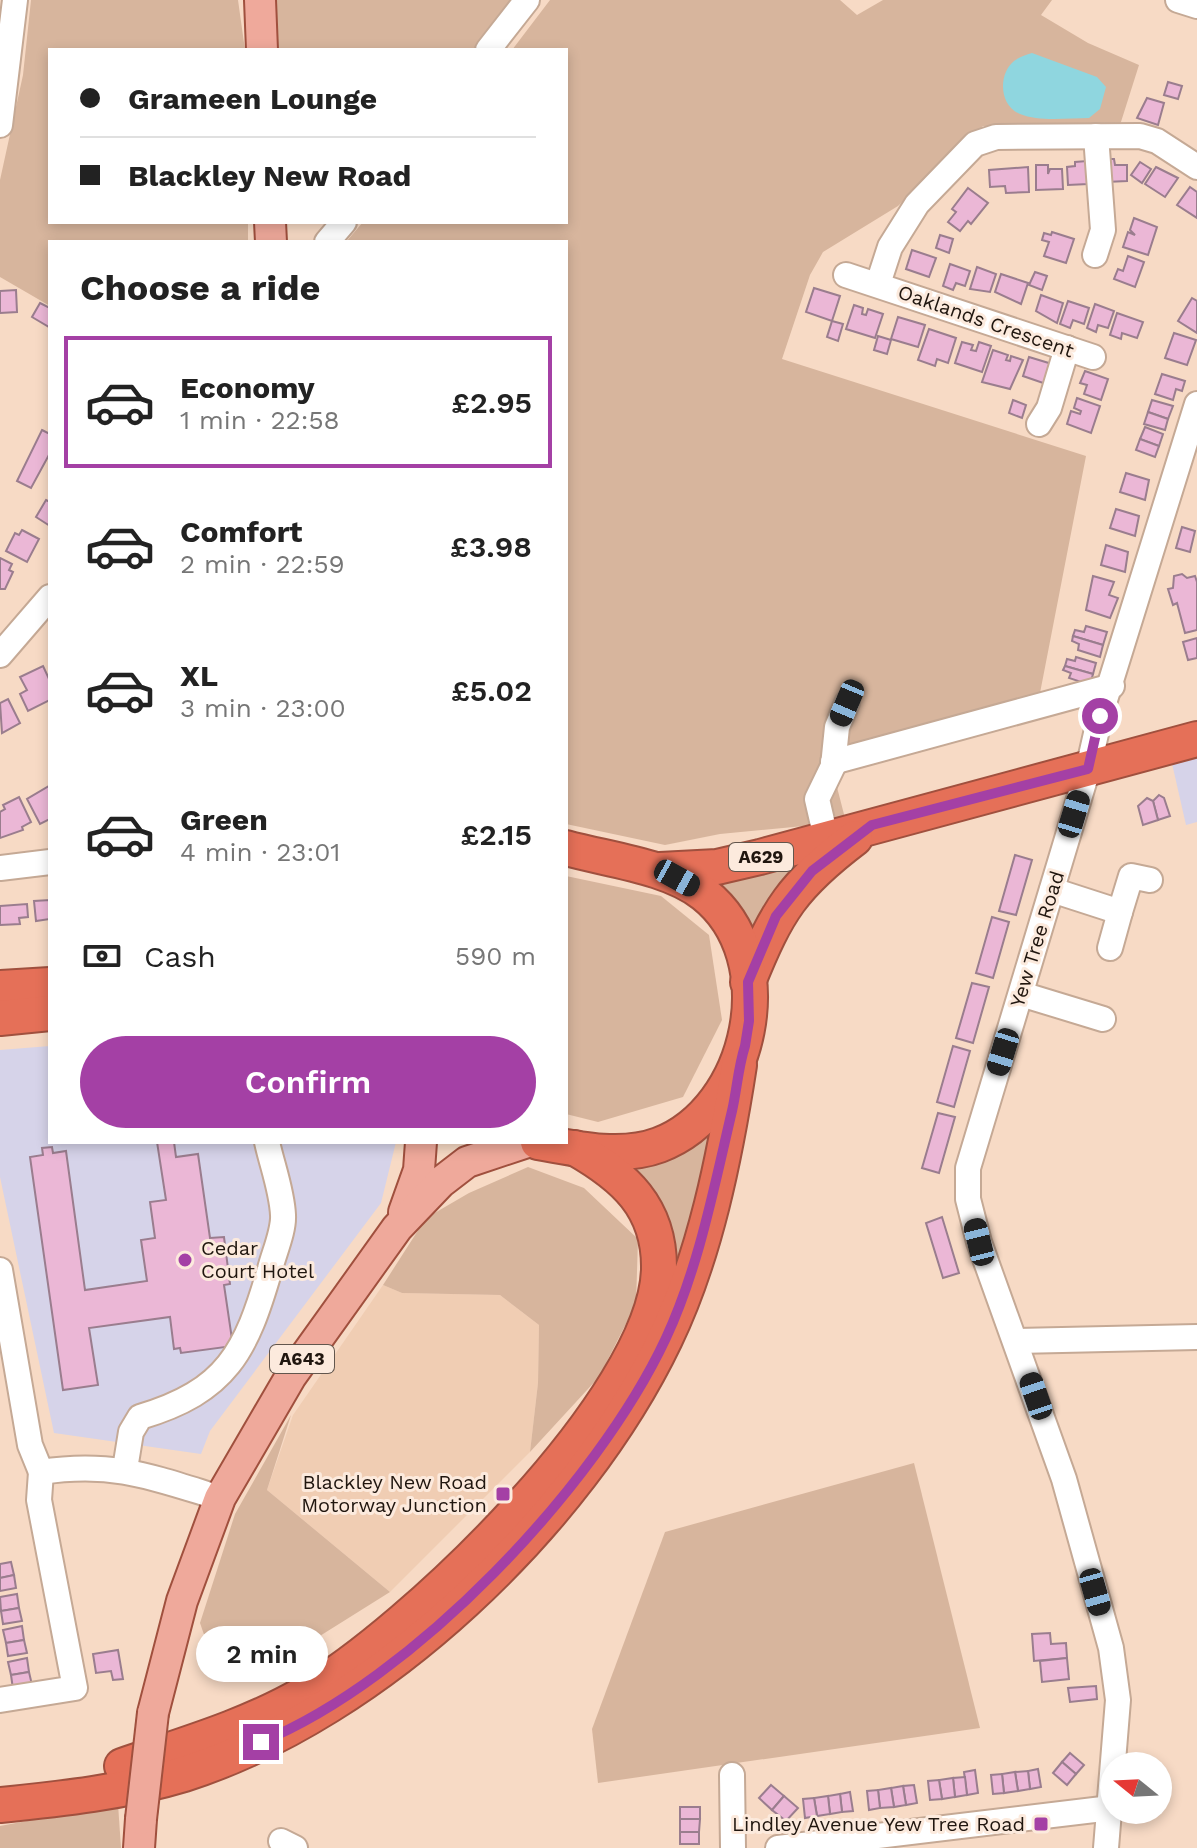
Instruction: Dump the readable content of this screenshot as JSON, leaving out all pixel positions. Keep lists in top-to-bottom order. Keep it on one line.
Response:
{"streets":{"highway":["A629"],"main road":["A643"],"street":["Oaklands Crescent","Yew Tree Road"]},"crossings":[["A629","Yew Tree Road"]],"places":{"other":["Cedar Court Hotel"],"transit":["Blackley New Road Motorway Junction","Lindley Avenue Yew Tree Road"]},"north":"left","page":{"banner":["Grameen Lounge","Blackley New Road"],"heading":"Choose a ride","list":[{"name":"Economy","note":"1 min · 22:58","value":"£2.95"},{"name":"Comfort","note":"2 min · 22:59","value":"£3.98"},{"name":"XL","note":"3 min · 23:00","value":"£5.02"},{"name":"Green","note":"4 min · 23:01","value":"£2.15"}],"pay":["Cash","590 m"],"buttons":"Confirm","bubble":"2 min"}}
